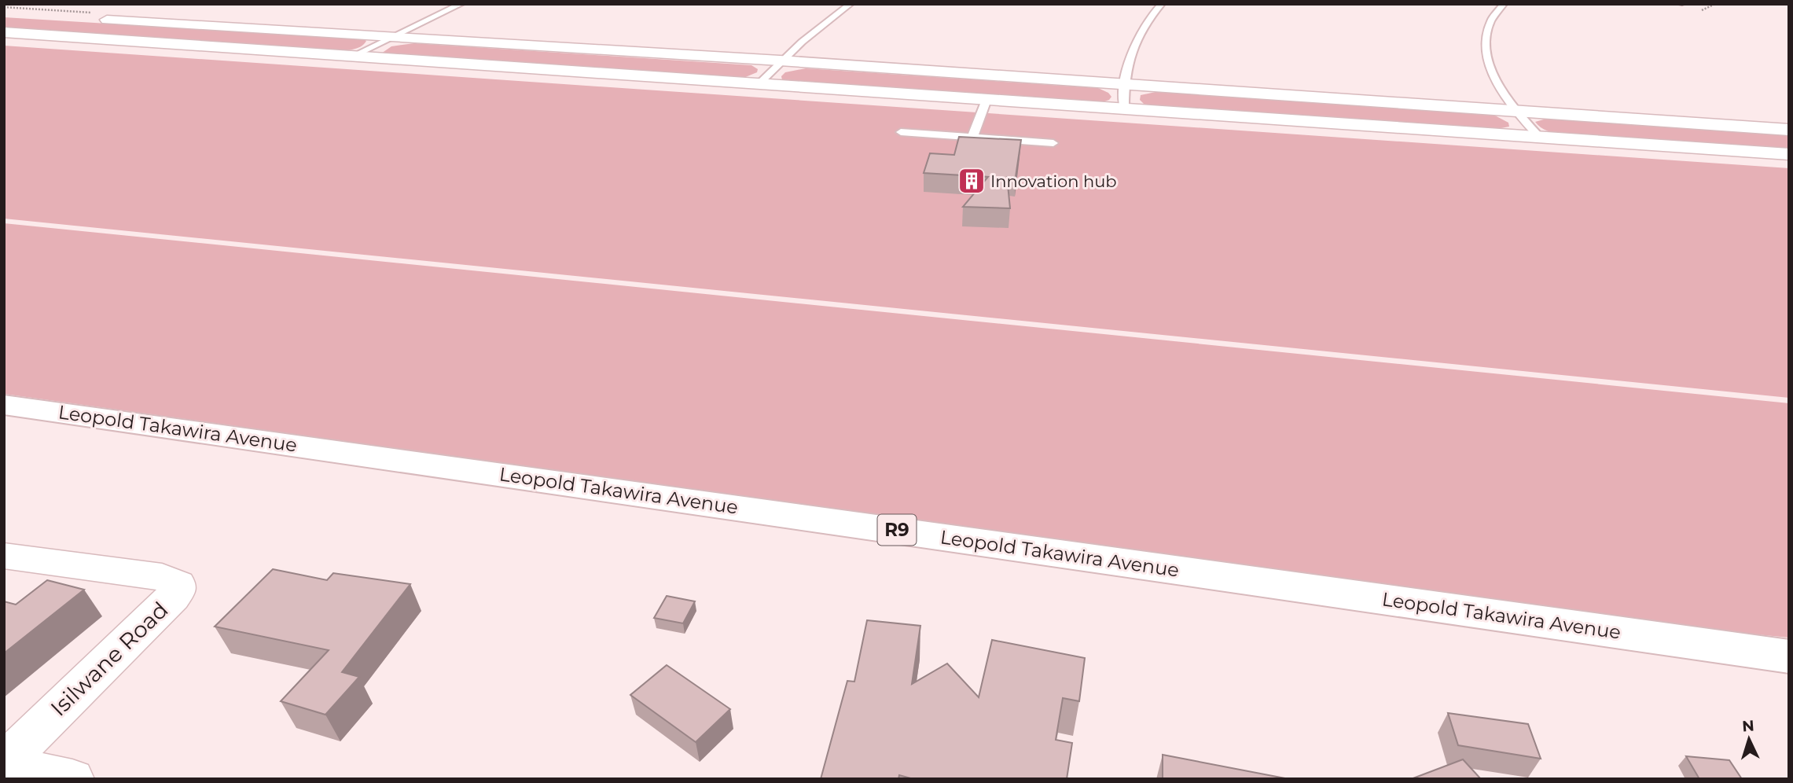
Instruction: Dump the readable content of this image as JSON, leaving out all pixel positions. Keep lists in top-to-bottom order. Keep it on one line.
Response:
{"streets":{"highway":["Leopold Takawira Avenue","R9"],"street":["Isilwane Road"]},"places":{"building":["Innovation hub"]},"north":"top"}
